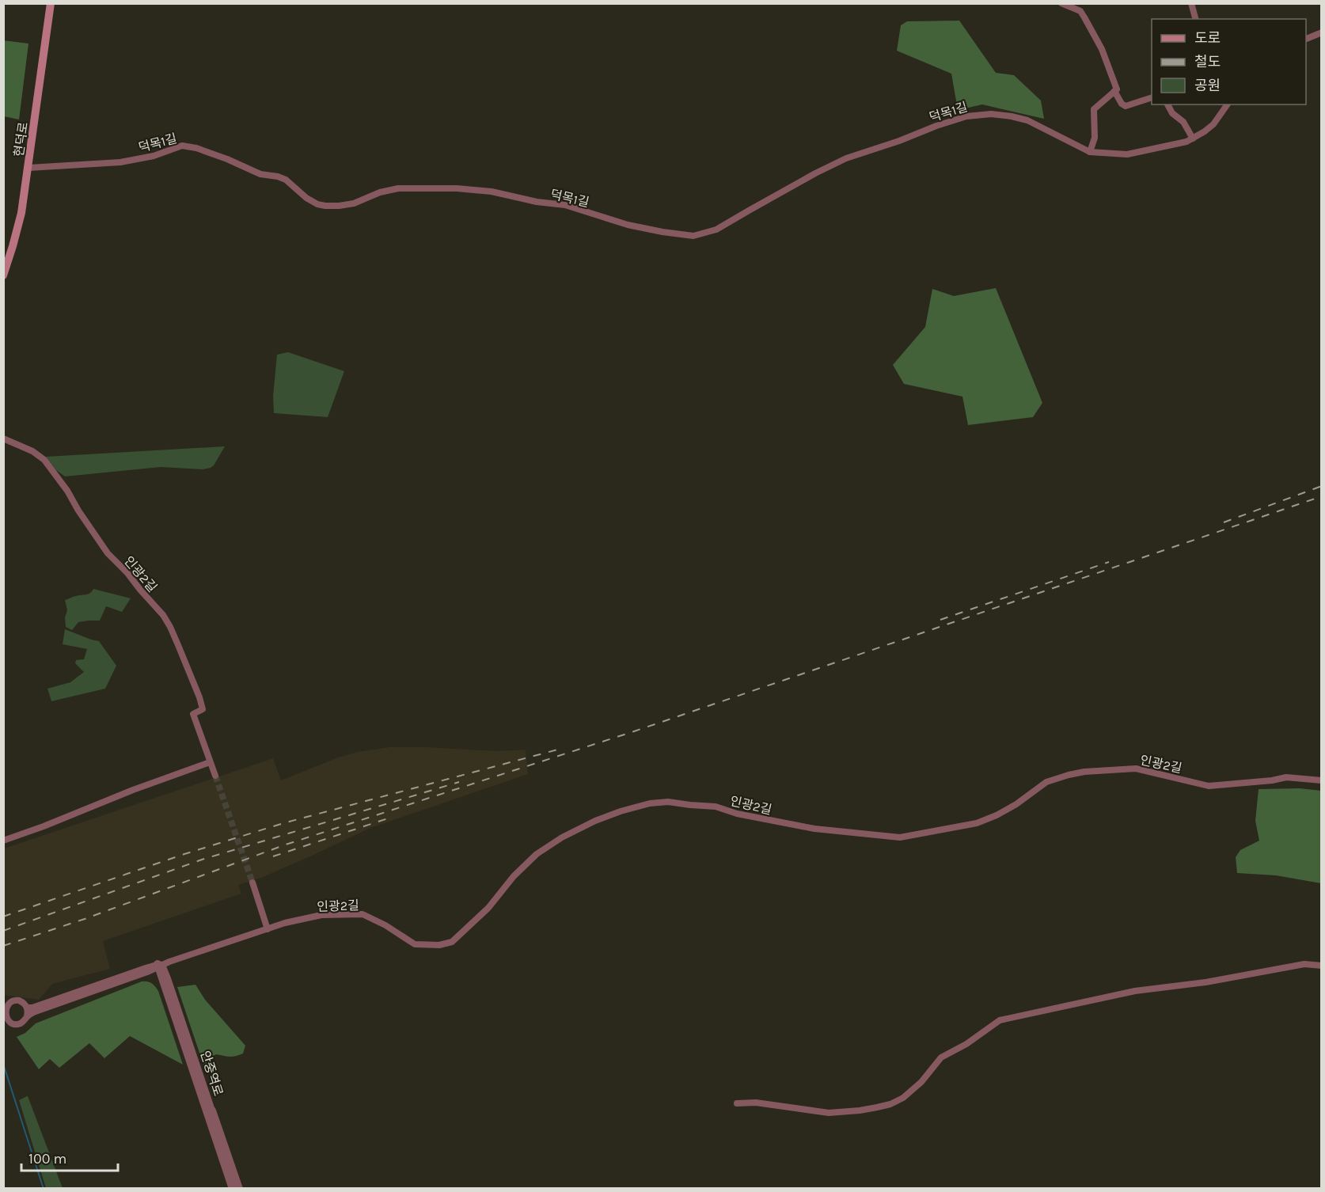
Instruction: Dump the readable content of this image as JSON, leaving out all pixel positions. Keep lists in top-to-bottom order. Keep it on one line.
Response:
{"streets":{"main road":["현덕로"],"street":["덕목1길","인광2길","안중역로"]},"crossings":[["덕목1길","현덕로"],["인광2길","안중역로"]],"legend":["도로","철도","공원"],"scale_bar":"100 m"}
